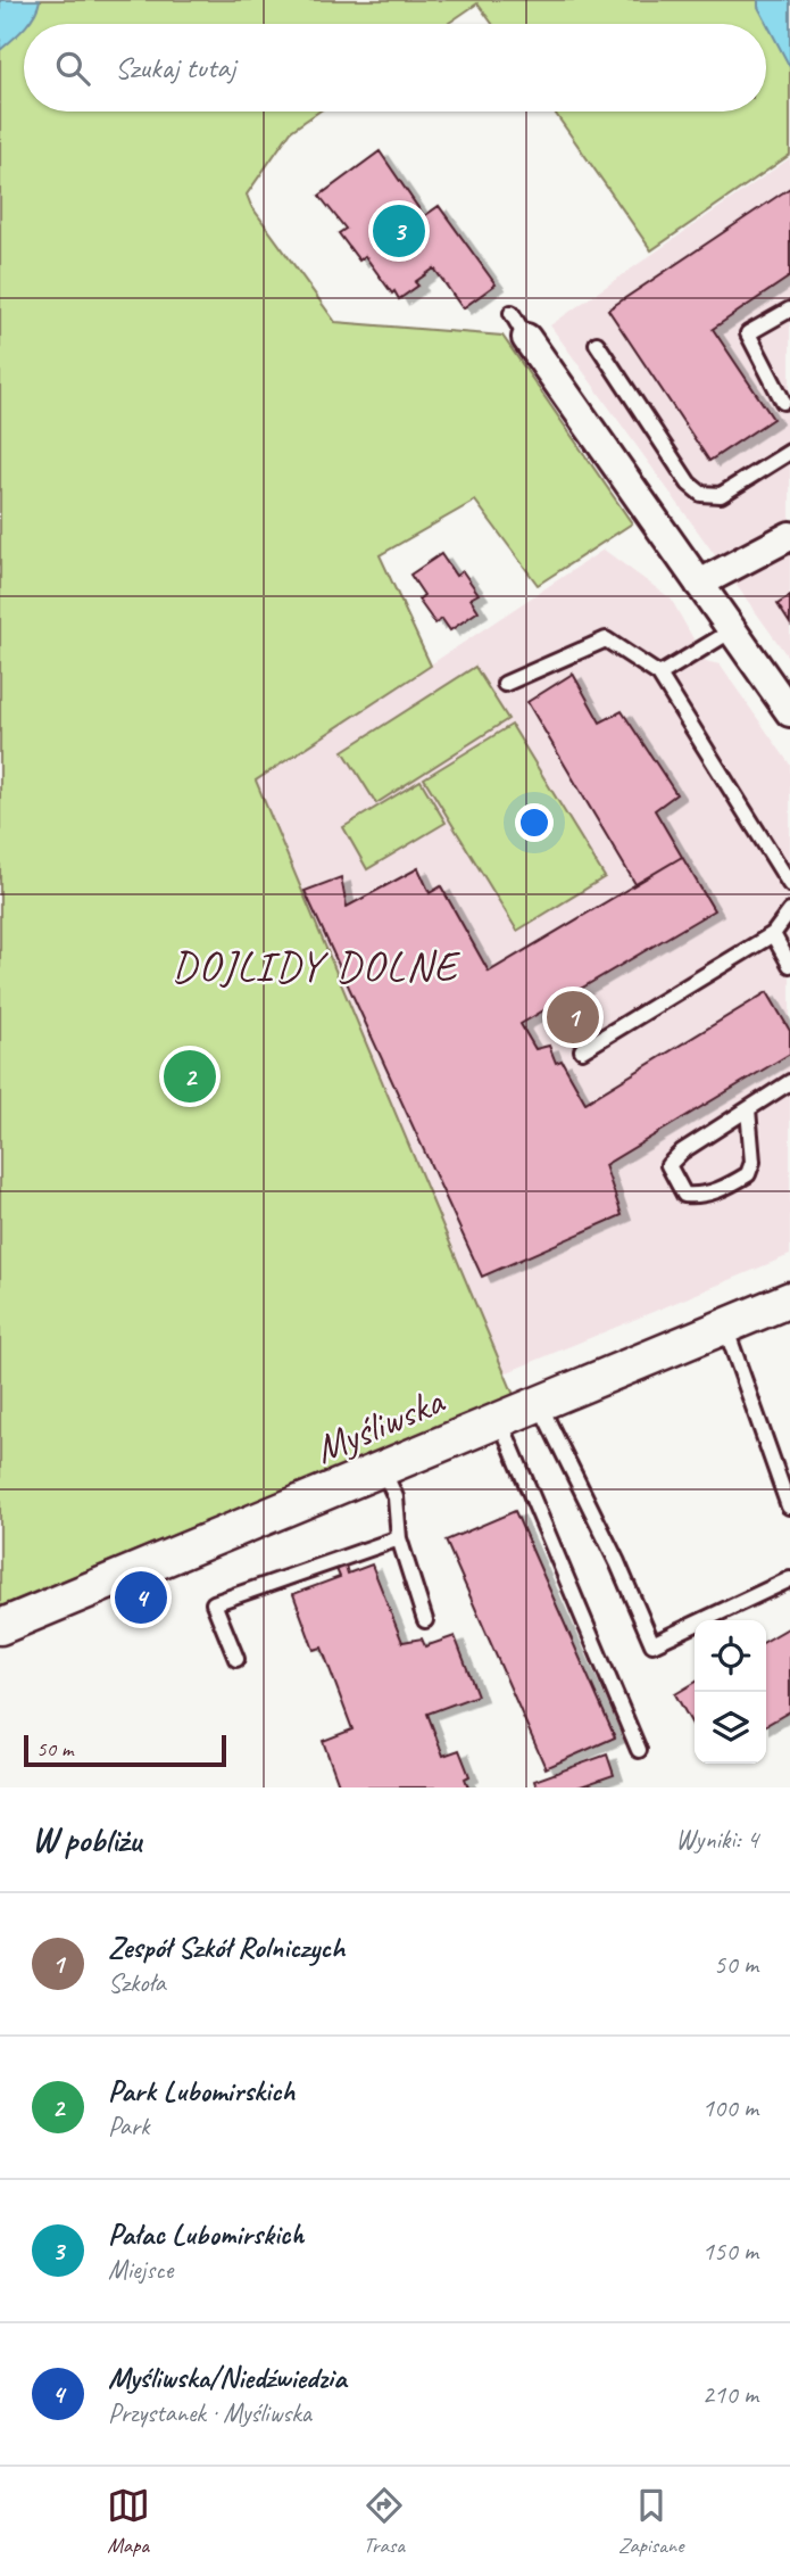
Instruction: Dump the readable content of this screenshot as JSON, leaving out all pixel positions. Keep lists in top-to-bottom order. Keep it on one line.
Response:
{"streets":{"street":["Myśliwska"]},"districts":["DOJLIDY DOLNE"],"scale_bar":"50 m","page":{"search":"Szukaj tutaj","pins":["3","1","2","4"],"scale":"50 m","heading":["W pobliżu","Wyniki: 4"],"list":[{"mark":"1","name":"Zespół Szkół Rolniczych","note":"Szkoła","value":"50 m"},{"mark":"2","name":"Park Lubomirskich","note":"Park","value":"100 m"},{"mark":"3","name":"Pałac Lubomirskich","note":"Miejsce","value":"150 m"},{"mark":"4","name":"Myśliwska/Niedźwiedzia","note":"Przystanek · Myśliwska","value":"210 m"}],"nav":["Mapa","Trasa","Zapisane"]}}
